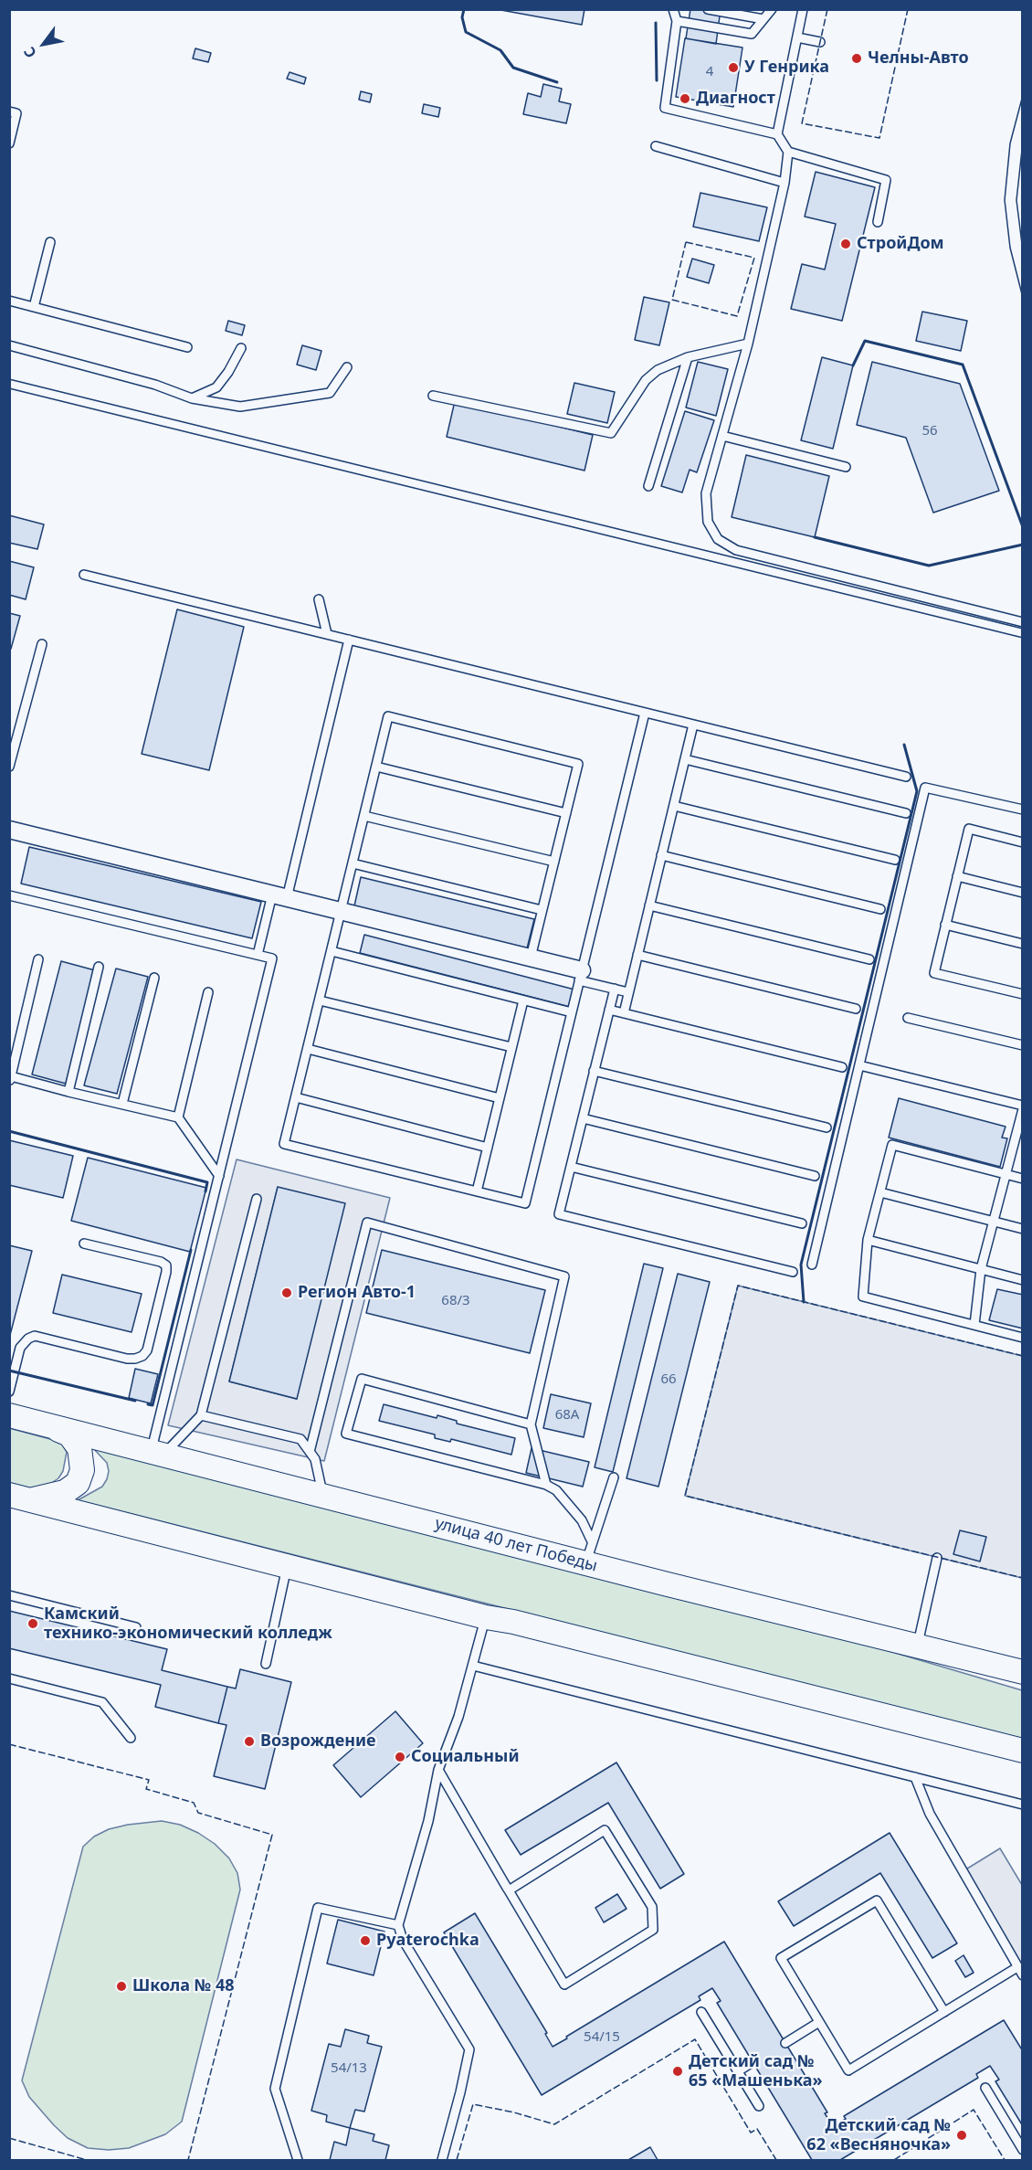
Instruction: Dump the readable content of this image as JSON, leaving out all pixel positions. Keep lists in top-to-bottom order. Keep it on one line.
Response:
{"streets":{"street":["улица 40 лет Победы"]},"places":["Челны-Авто","У Генрика","Диагност","СтройДом","Регион Авто-1","Камский технико-экономический колледж","Возрождение","Социальный","Pyaterochka","Школа № 48","Детский сад № 65 «Машенька»","Детский сад № 62 «Весняночка»"],"house_numbers":["4","56","68/3","66","68А","54/15","54/13"],"north":"bottom left"}
